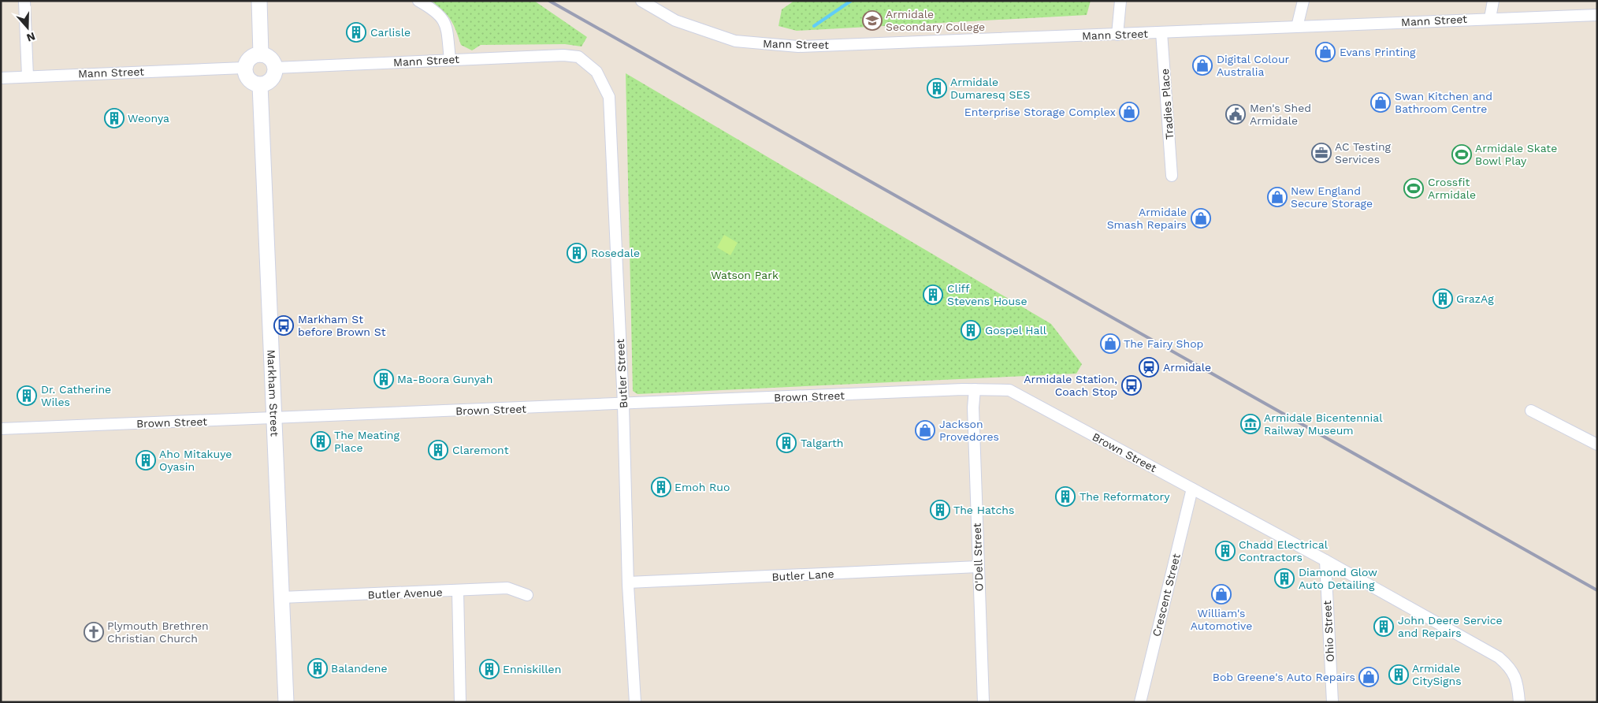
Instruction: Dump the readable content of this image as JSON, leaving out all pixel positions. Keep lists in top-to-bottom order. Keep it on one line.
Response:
{"streets":{"street":["Mann Street","Tradies Place","Butler Street","Markham Street","Brown Street","O'Dell Street","Butler Lane","Butler Avenue","Crescent Street","Ohio Street"]},"crossings":[["Mann Street","Tradies Place"],["Mann Street","Butler Street"],["Mann Street","Markham Street"],["Butler Street","Brown Street"],["Butler Street","Butler Lane"],["Markham Street","Brown Street"],["Markham Street","Butler Avenue"],["Brown Street","O'Dell Street"],["Brown Street","Crescent Street"],["Brown Street","Ohio Street"],["O'Dell Street","Butler Lane"]],"parks":["Watson Park"],"places":{"school or university":["Armidale Secondary College"],"building":["Carlisle","Armidale Dumaresq SES","Weonya","Rosedale","Cliff Stevens House","GrazAg","Gospel Hall","Ma-Boora Gunyah","Dr. Catherine Wiles","The Meating Place","Talgarth","Claremont","Aho Mitakuye Oyasin","Emoh Ruo","The Reformatory","The Hatchs","Chadd Electrical Contractors","Diamond Glow Auto Detailing","John Deere Service and Repairs","Balandene","Enniskillen","Armidale CitySigns"],"shop":["Evans Printing","Digital Colour Australia","Swan Kitchen and Bathroom Centre","Enterprise Storage Complex","New England Secure Storage","Armidale Smash Repairs","The Fairy Shop","Jackson Provedores","William's Automotive","Bob Greene's Auto Repairs"],"public building":["Men's Shed Armidale"],"office":["AC Testing Services"],"sports":["Armidale Skate Bowl Play","Crossfit Armidale"],"bus stop":["Markham St before Brown St","Armidale Station, Coach Stop"],"station":["Armidale"],"museum":["Armidale Bicentennial Railway Museum"],"church":["Plymouth Brethren Christian Church"]},"north":"bottom"}
